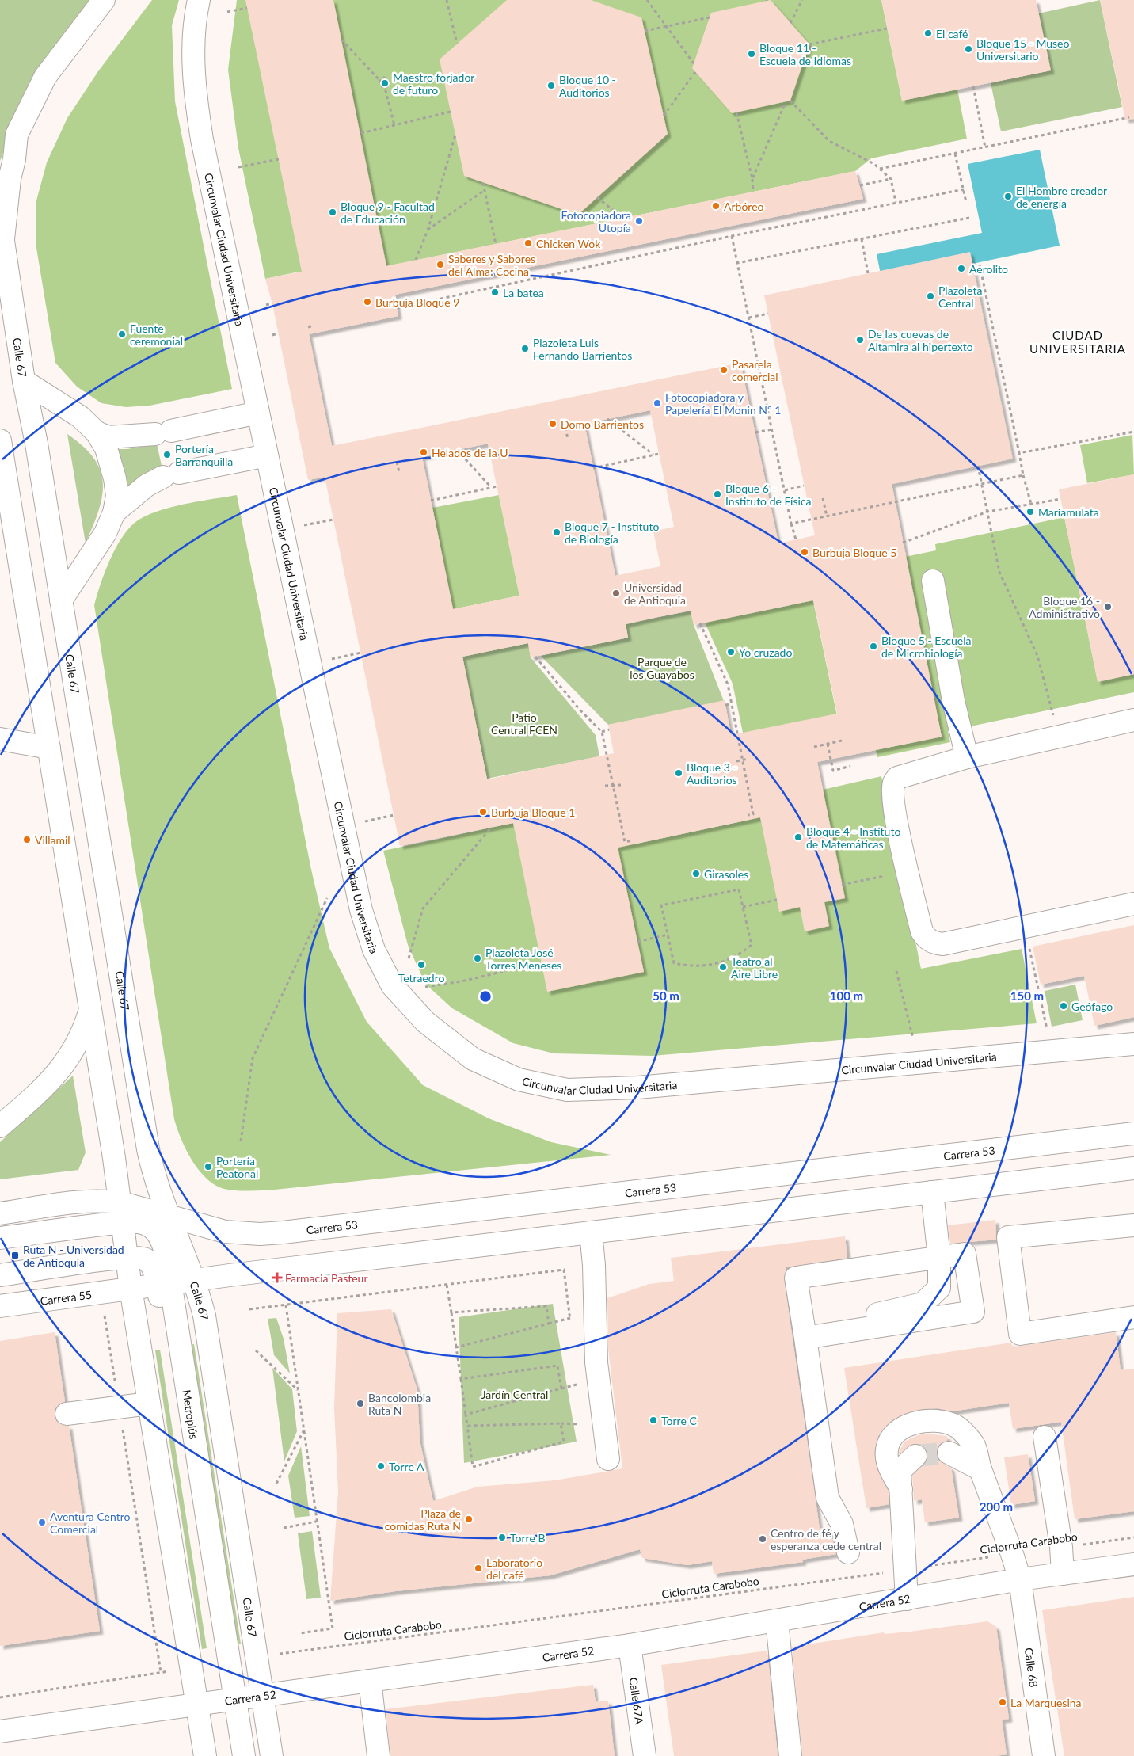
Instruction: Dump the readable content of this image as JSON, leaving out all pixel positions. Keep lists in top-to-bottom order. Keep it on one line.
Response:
{"streets":{"main road":["Circunvalar Ciudad Universitaria","Calle 67","Carrera 53","Carrera 55","Metroplús","Carrera 52","Calle 68","Calle 67A"],"path":["Ciclorruta Carabobo"]},"crossings":[["Calle 67","Carrera 53"],["Calle 67","Carrera 55"],["Calle 67","Carrera 52"],["Carrera 53","Metroplús"],["Carrera 55","Metroplús"],["Metroplús","Carrera 52"],["Ciclorruta Carabobo","Calle 68"],["Carrera 52","Calle 68"],["Carrera 52","Calle 67A"]],"districts":["CIUDAD UNIVERSITARIA"],"parks":["Parque de los Guayabos","Patio Central FCEN","Jardín Central"],"places":{"other":["El café","Bloque 15 - Museo Universitario","Bloque 11 - Escuela de Idiomas","Maestro forjador de futuro","Bloque 10 - Auditorios","El Hombre creador de energía","Arbóreo","Bloque 9 - Facultad de Educación","Fotocopiadora Utopía","Chicken Wok","Saberes y Sabores del Alma: Cocina","Aerolito","La batea","Plazoleta Central","Burbuja Bloque 9","Fuente ceremonial","De las cuevas de Altamira al hipertexto","Plazoleta Luis Fernando Barrientos","Pasarela comercial","Fotocopiadora y Papelería El Monin Nº 1","Domo Barrientos","Helados de la U","Portería Barranquilla","Bloque 6 - Instituto de Física","Maríamulata","Bloque 7 - Instituto de Biología","Burbuja Bloque 5","Universidad de Antioquia","Bloque 16 - Administrativo","Bloque 5 - Escuela de Microbiología","Yo cruzado","Bloque 3 - Auditorios","Burbuja Bloque 1","Bloque 4 - Instituto de Matemáticas","Villamil","Girasoles","Plazoleta José Torres Meneses","Tetraedro","Teatro al Aire Libre","Geófago","Portería Peatonal","Bancolombia Ruta N","Torre C","Torre A","Plaza de comidas Ruta N","Aventura Centro Comercial","Torre B","Centro de fé y esperanza cede central","Laboratorio del café","La Marquesina"],"transit":["Ruta N - Universidad de Antioquia"],"health":["Farmacia Pasteur"]},"rings":["50 m","100 m","150 m","200 m"]}
